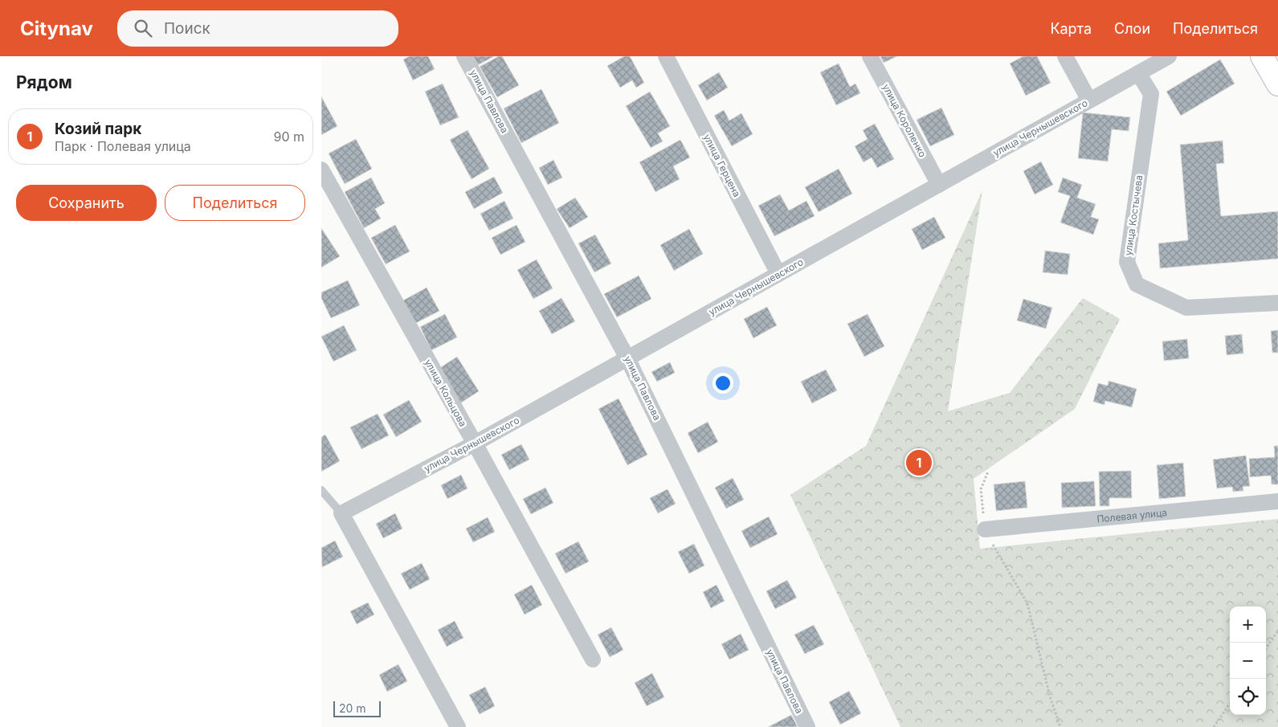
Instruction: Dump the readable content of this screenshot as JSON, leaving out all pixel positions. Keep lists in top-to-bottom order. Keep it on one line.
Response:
{"streets":{"street":["улица Павлова","улица Короленко","улица Чернышевского","улица Герцена","улица Костычева","улица Кольцова","Полевая улица"]},"crossings":[["улица Павлова","улица Чернышевского"],["улица Короленко","улица Чернышевского"],["улица Чернышевского","улица Герцена"],["улица Чернышевского","улица Костычева"],["улица Чернышевского","улица Кольцова"]],"scale_bar":"20 m","page":{"header":"Citynav","search":"Поиск","nav":["Карта","Слои","Поделиться"],"heading":"Рядом","list":[{"mark":"1","name":"Козий парк","note":"Парк · Полевая улица","value":"90 m"}],"buttons":["Сохранить","Поделиться"],"pins":"1","map_buttons":["+","−"],"scale":"20 m"}}
